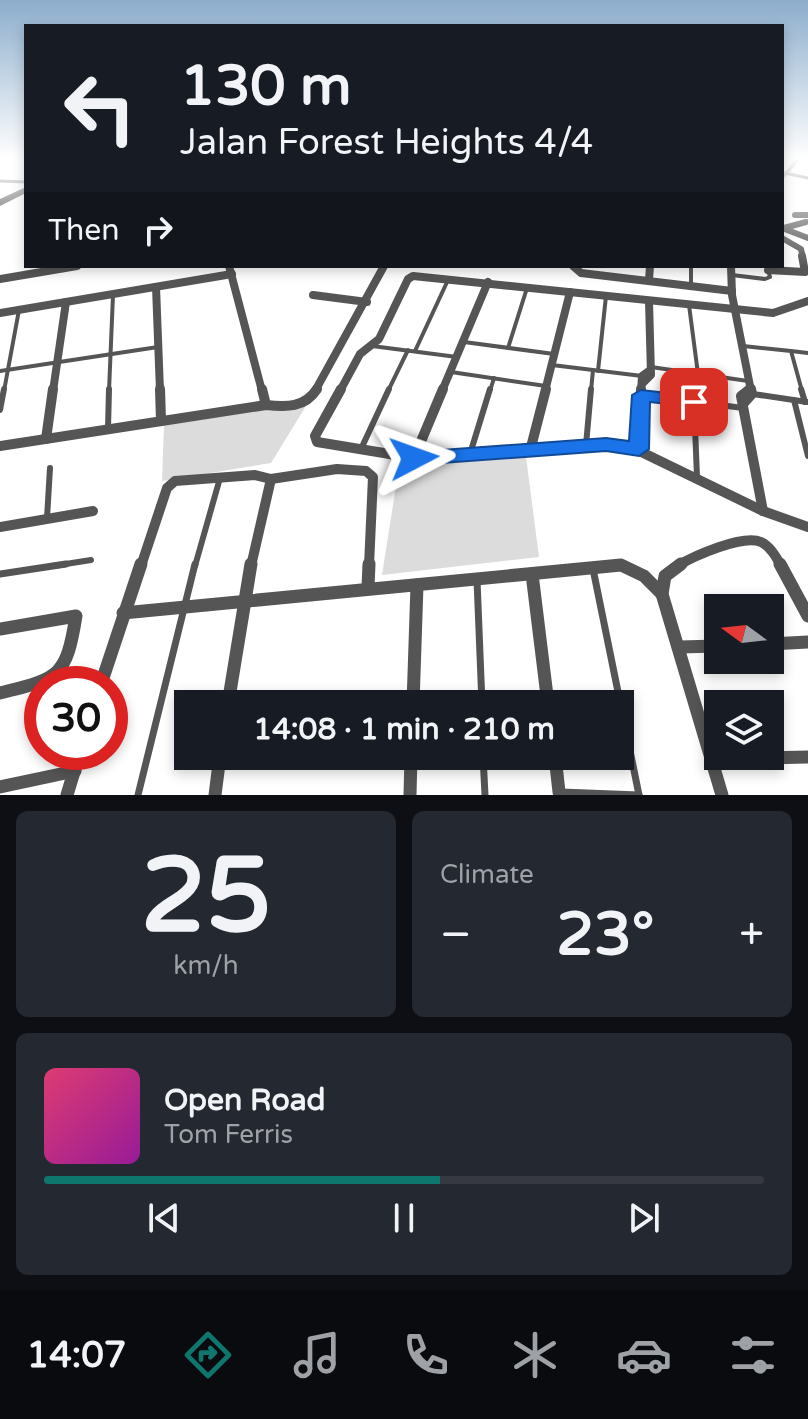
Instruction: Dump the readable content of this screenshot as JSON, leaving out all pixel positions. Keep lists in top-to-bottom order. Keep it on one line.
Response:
{"north":"left","page":{"turn":["130 m","Jalan Forest Heights 4/4"],"then":"Then","limit":"30","trip":"14:08 · 1 min · 210 m","tile":[["25","km/h"],"Climate"],"heat":["−","23°","+"],"song":["Open Road","Tom Ferris"],"tabs":"14:07"}}
